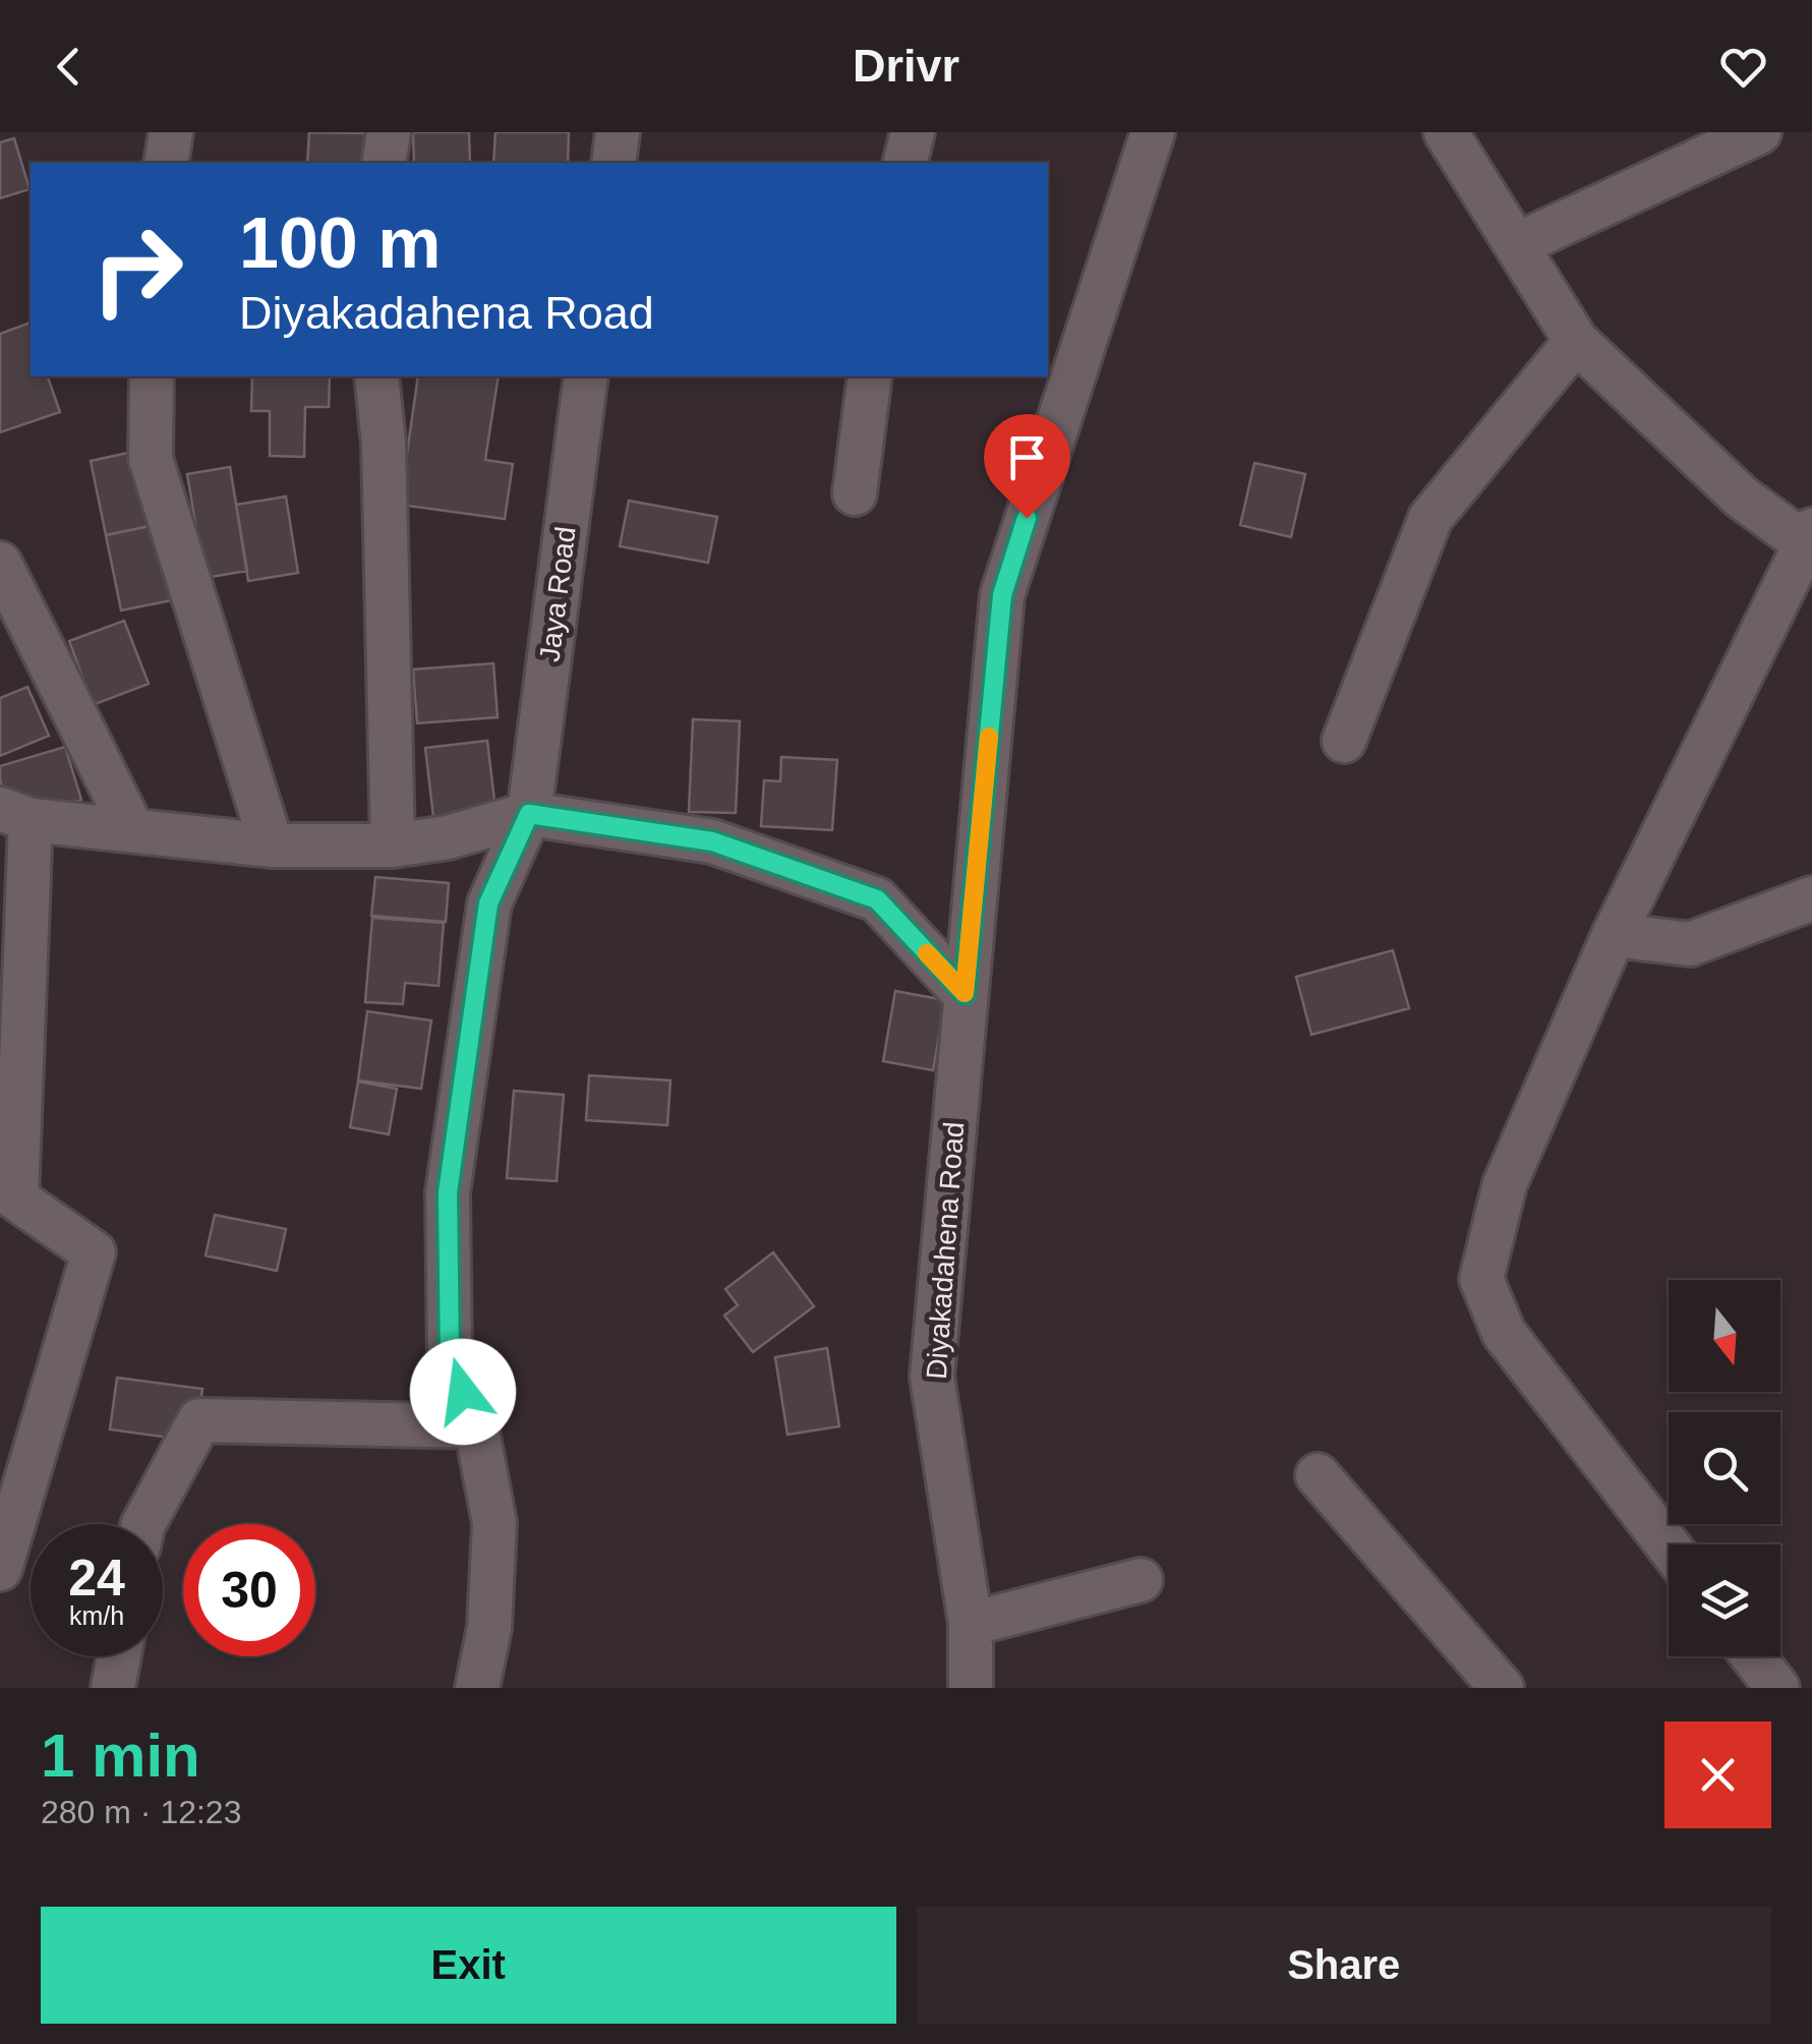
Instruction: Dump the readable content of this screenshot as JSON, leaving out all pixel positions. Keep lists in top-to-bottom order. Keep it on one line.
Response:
{"streets":{"street":["Jaya Road","Diyakadahena Road"]},"north":"bottom","page":{"header":"Drivr","turn":["100 m","Diyakadahena Road"],"speed":"24 km/h","limit":"30","heading":["1 min","280 m · 12:23"],"buttons":["Exit","Share"]}}
